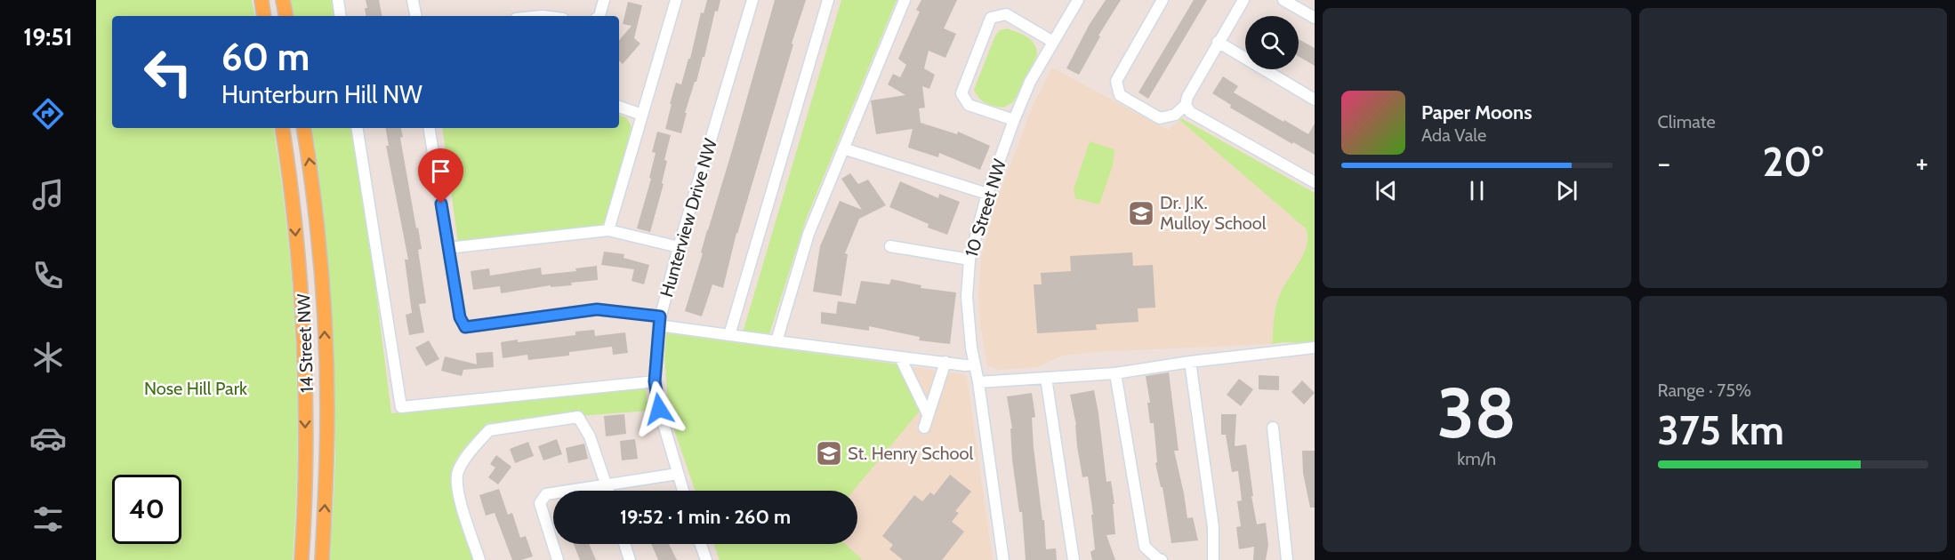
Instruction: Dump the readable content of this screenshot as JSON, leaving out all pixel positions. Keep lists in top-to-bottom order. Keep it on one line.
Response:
{"streets":{"main road":["14 Street NW"],"street":["10 Street NW","Hunterview Drive NW"]},"parks":["Nose Hill Park"],"places":{"school or university":["Dr. J.K. Mulloy School","St. Henry School"]},"page":{"tabs":"19:51","tile":["Climate",["38","km/h"],["Range · 75%","375 km"]],"turn":["60 m","Hunterburn Hill NW"],"song":["Paper Moons","Ada Vale"],"heat":["−","20°","+"],"limit":"40","trip":"19:52 · 1 min · 260 m"}}
